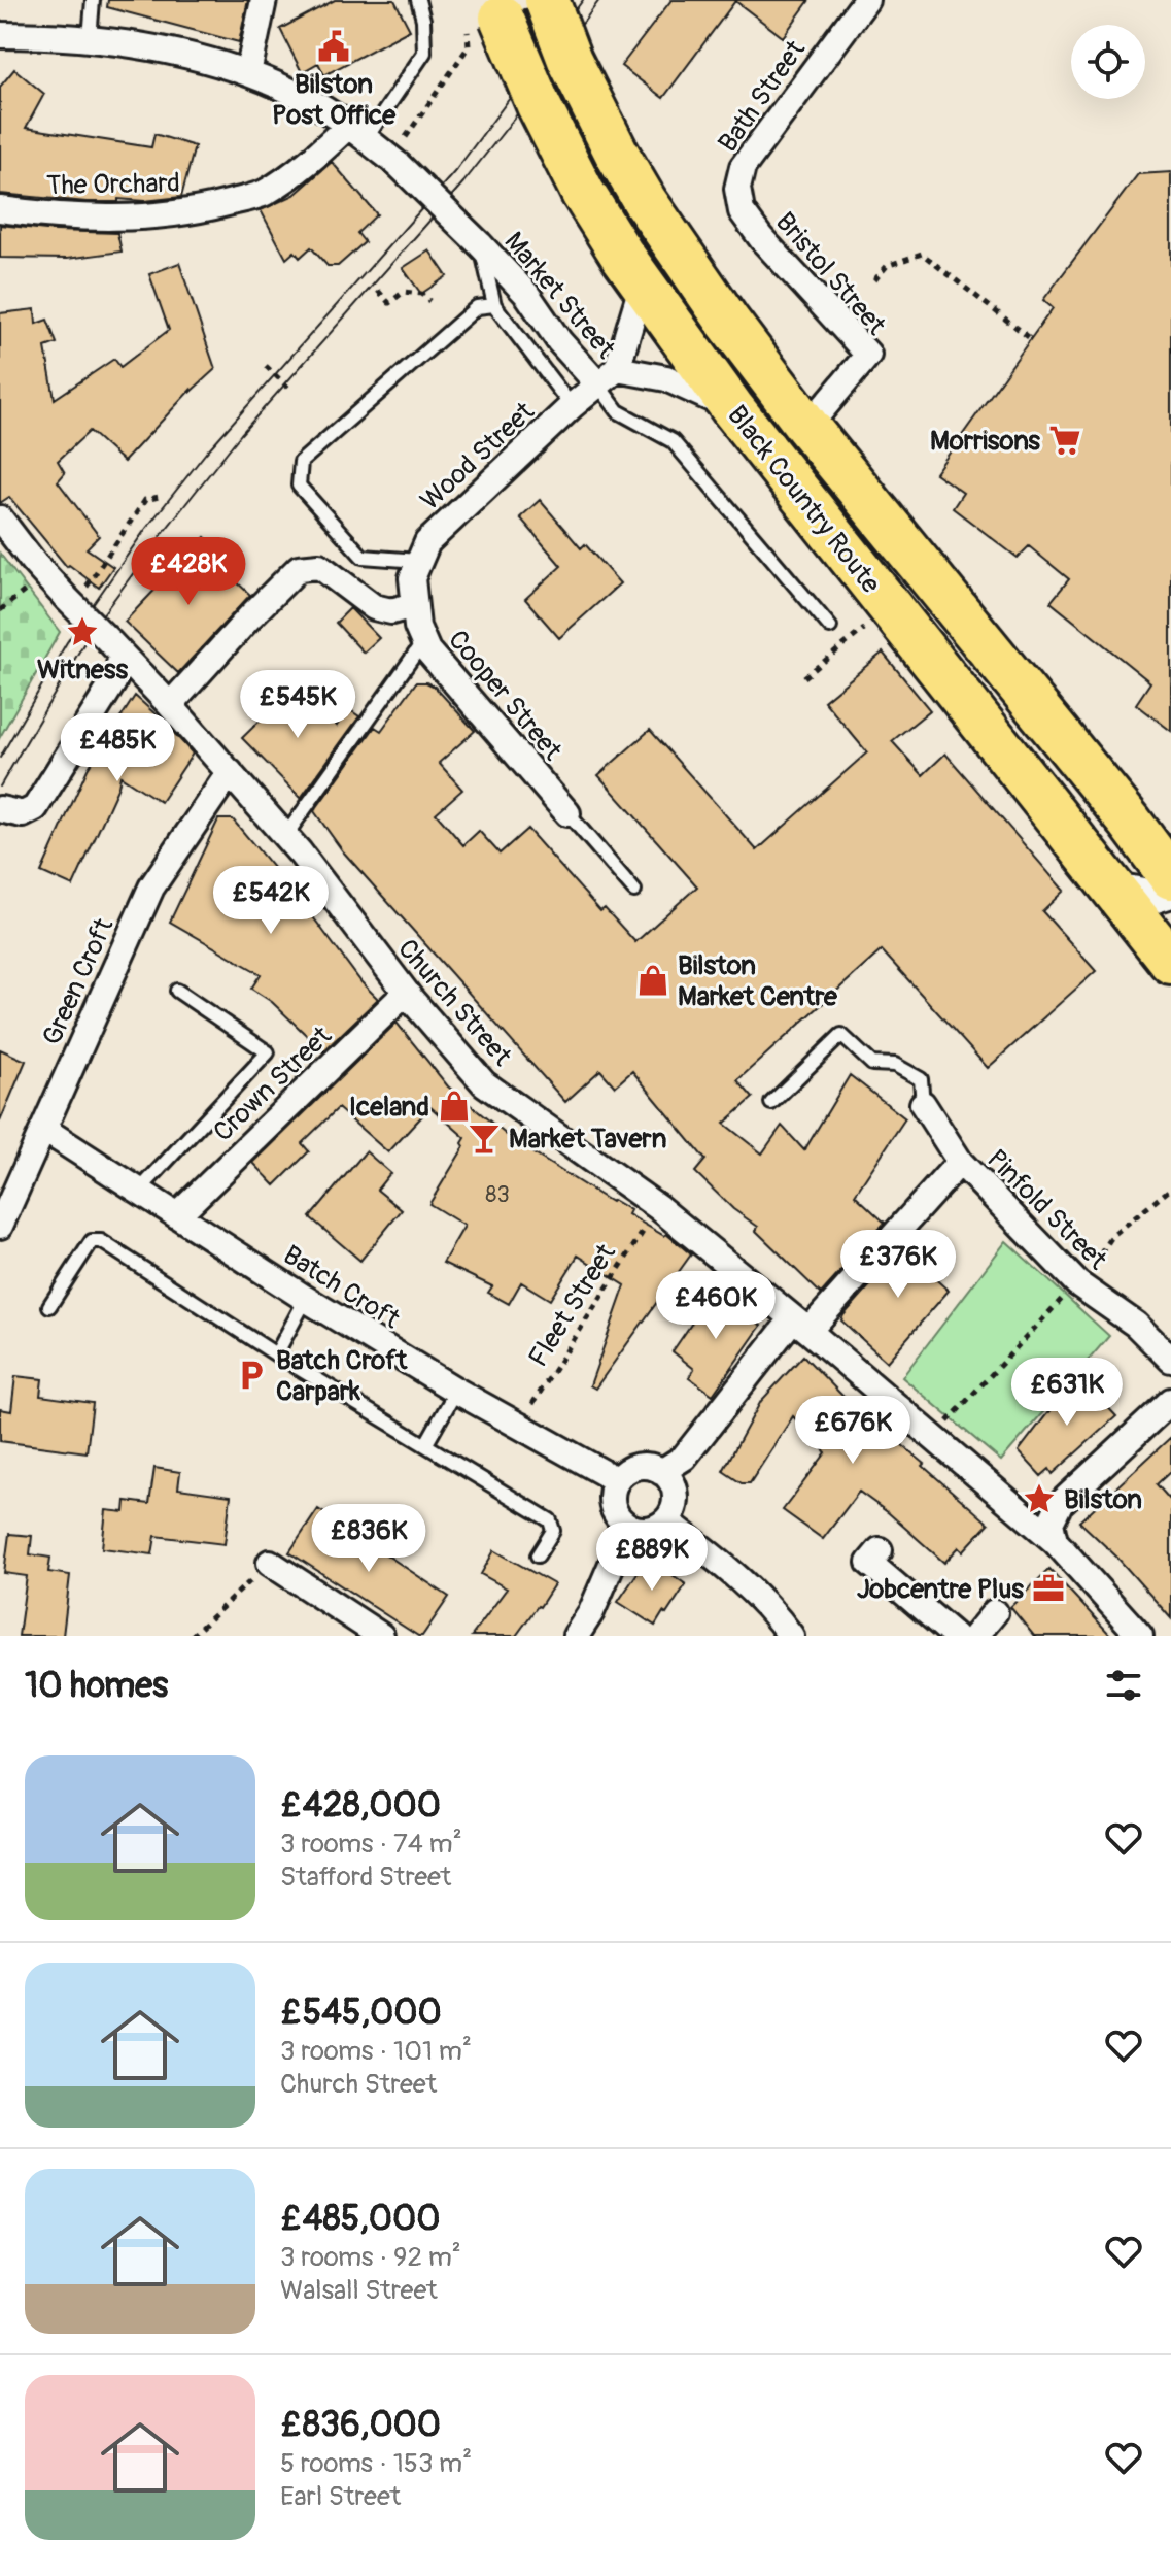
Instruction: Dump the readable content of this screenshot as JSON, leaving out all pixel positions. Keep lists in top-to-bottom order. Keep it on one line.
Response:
{"streets":{"highway":["Black Country Route"],"street":["Bath Street","The Orchard","Bristol Street","Market Street","Wood Street","Cooper Street","Green Croft","Church Street","Crown Street","Pinfold Street","Batch Croft"],"path":["Fleet Street"]},"crossings":[["Bath Street","Bristol Street"],["The Orchard","Market Street"],["Bristol Street","Black Country Route"],["Market Street","Wood Street"],["Wood Street","Cooper Street"],["Green Croft","Church Street"],["Green Croft","Batch Croft"],["Church Street","Crown Street"],["Church Street","Pinfold Street"],["Church Street","Fleet Street"],["Crown Street","Batch Croft"],["Pinfold Street","Batch Croft"],["Batch Croft","Fleet Street"]],"places":{"public building":["Bilston Post Office"],"supermarket":["Morrisons"],"place":["Witness","Bilston"],"shop":["Bilston Market Centre","Iceland"],"bar":["Market Tavern"],"parking":["Batch Croft Carpark"],"office":["Jobcentre Plus"]},"house_numbers":["83"],"page":{"price":["£428K","£545K","£485K","£542K","£376K","£460K","£631K","£676K","£836K","£889K"],"heading":"10 homes","list":[{"name":"£428,000","note":"3 rooms · 74 m² · Stafford Street"},{"name":"£545,000","note":"3 rooms · 101 m² · Church Street"},{"name":"£485,000","note":"3 rooms · 92 m² · Walsall Street"},{"name":"£836,000","note":"5 rooms · 153 m² · Earl Street"}]}}
